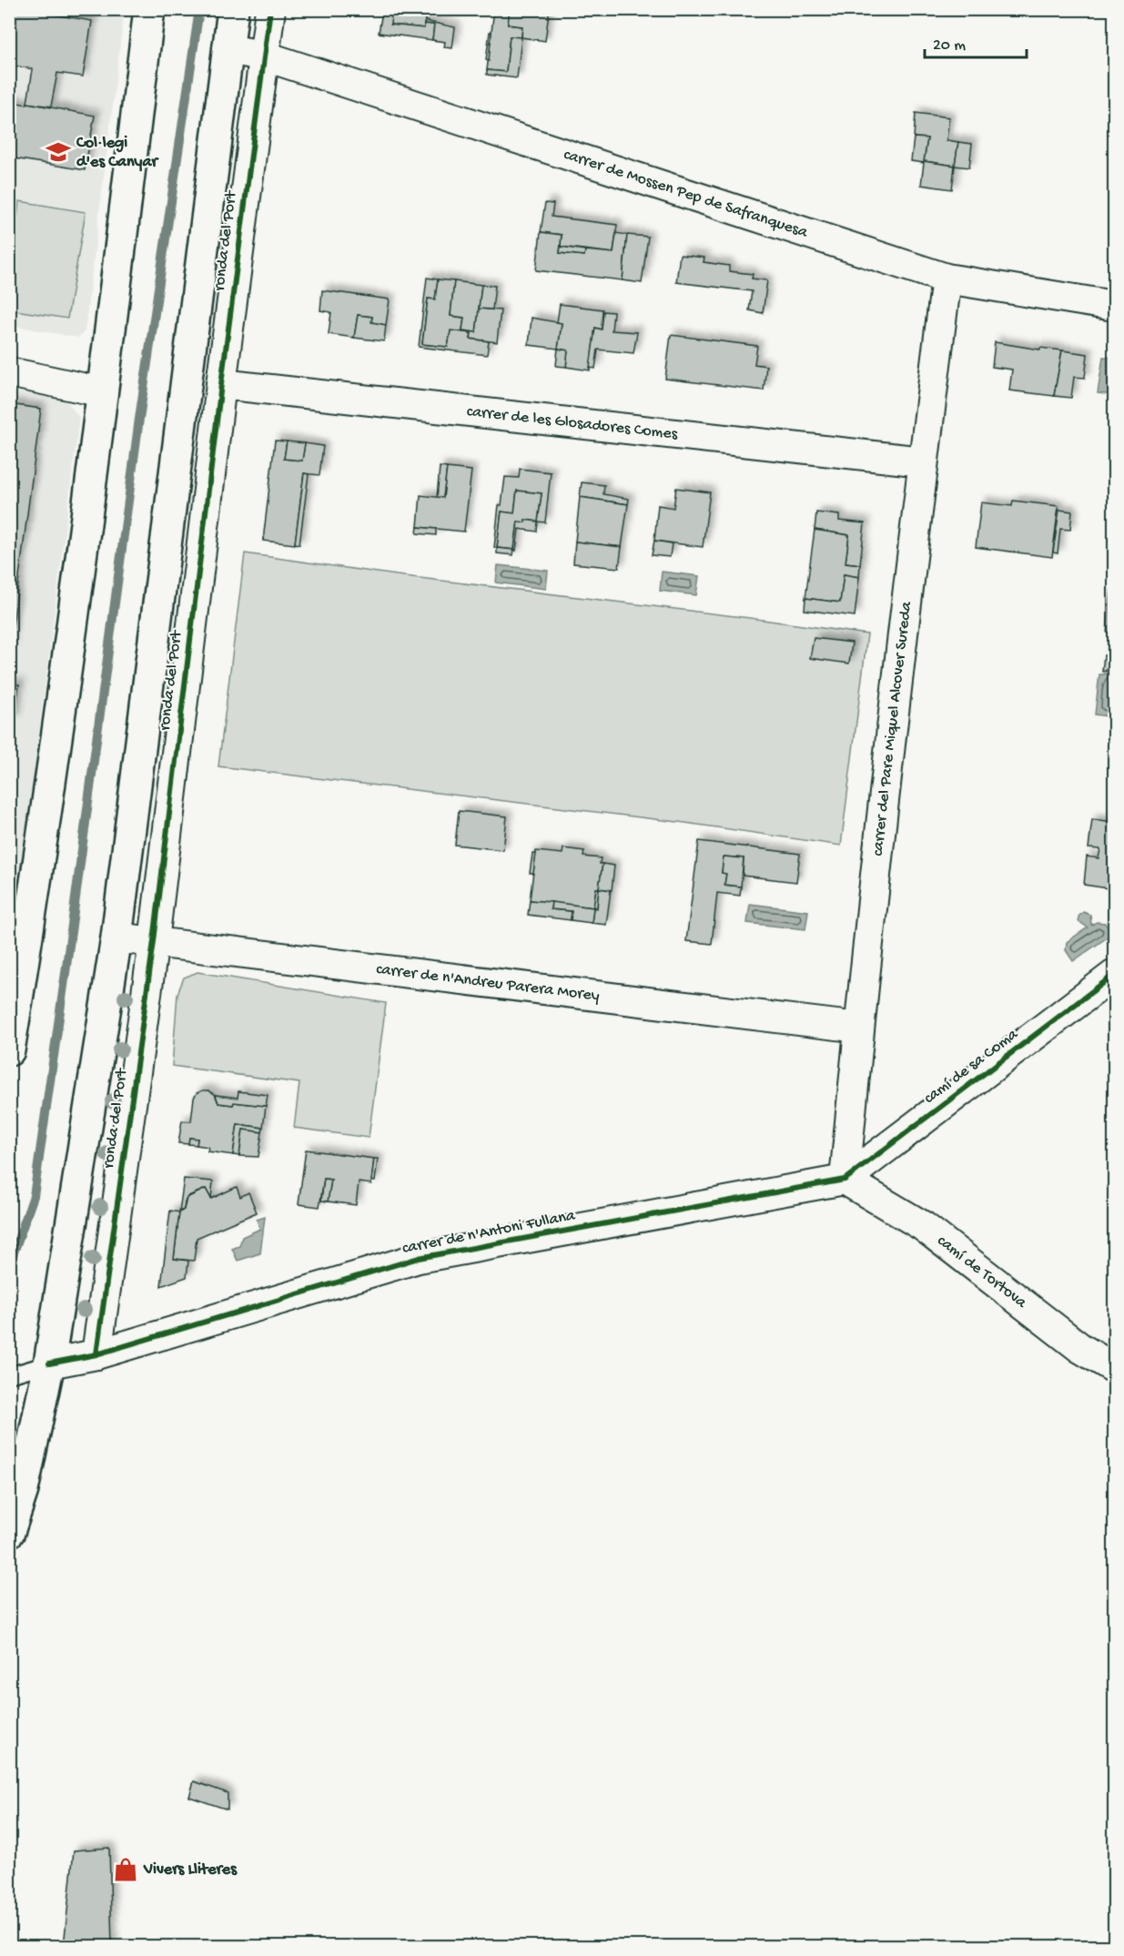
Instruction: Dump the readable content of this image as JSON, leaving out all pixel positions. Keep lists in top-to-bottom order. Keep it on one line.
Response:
{"streets":{"main road":["ronda del Port"],"street":["carrer de Mossen Pep de Safranquesa","carrer de les Glosadores Comes","carrer del Pare Miquel Alcover Sureda","carrer de n'Andreu Parera Morey","camí de sa Coma","carrer de n'Antoni Fullana","camí de Tortova"]},"crossings":[["carrer de Mossen Pep de Safranquesa","ronda del Port"],["carrer de Mossen Pep de Safranquesa","carrer del Pare Miquel Alcover Sureda"],["ronda del Port","carrer de les Glosadores Comes"],["ronda del Port","carrer de n'Andreu Parera Morey"],["ronda del Port","carrer de n'Antoni Fullana"],["carrer de les Glosadores Comes","carrer del Pare Miquel Alcover Sureda"],["carrer del Pare Miquel Alcover Sureda","carrer de n'Andreu Parera Morey"],["carrer del Pare Miquel Alcover Sureda","camí de sa Coma"],["carrer del Pare Miquel Alcover Sureda","carrer de n'Antoni Fullana"],["carrer del Pare Miquel Alcover Sureda","camí de Tortova"],["camí de sa Coma","carrer de n'Antoni Fullana"],["camí de sa Coma","camí de Tortova"],["carrer de n'Antoni Fullana","camí de Tortova"]],"places":{"school or university":["Col·legi d'es Canyar"],"shop":["Vivers Lliteres"]},"scale_bar":"20 m"}
